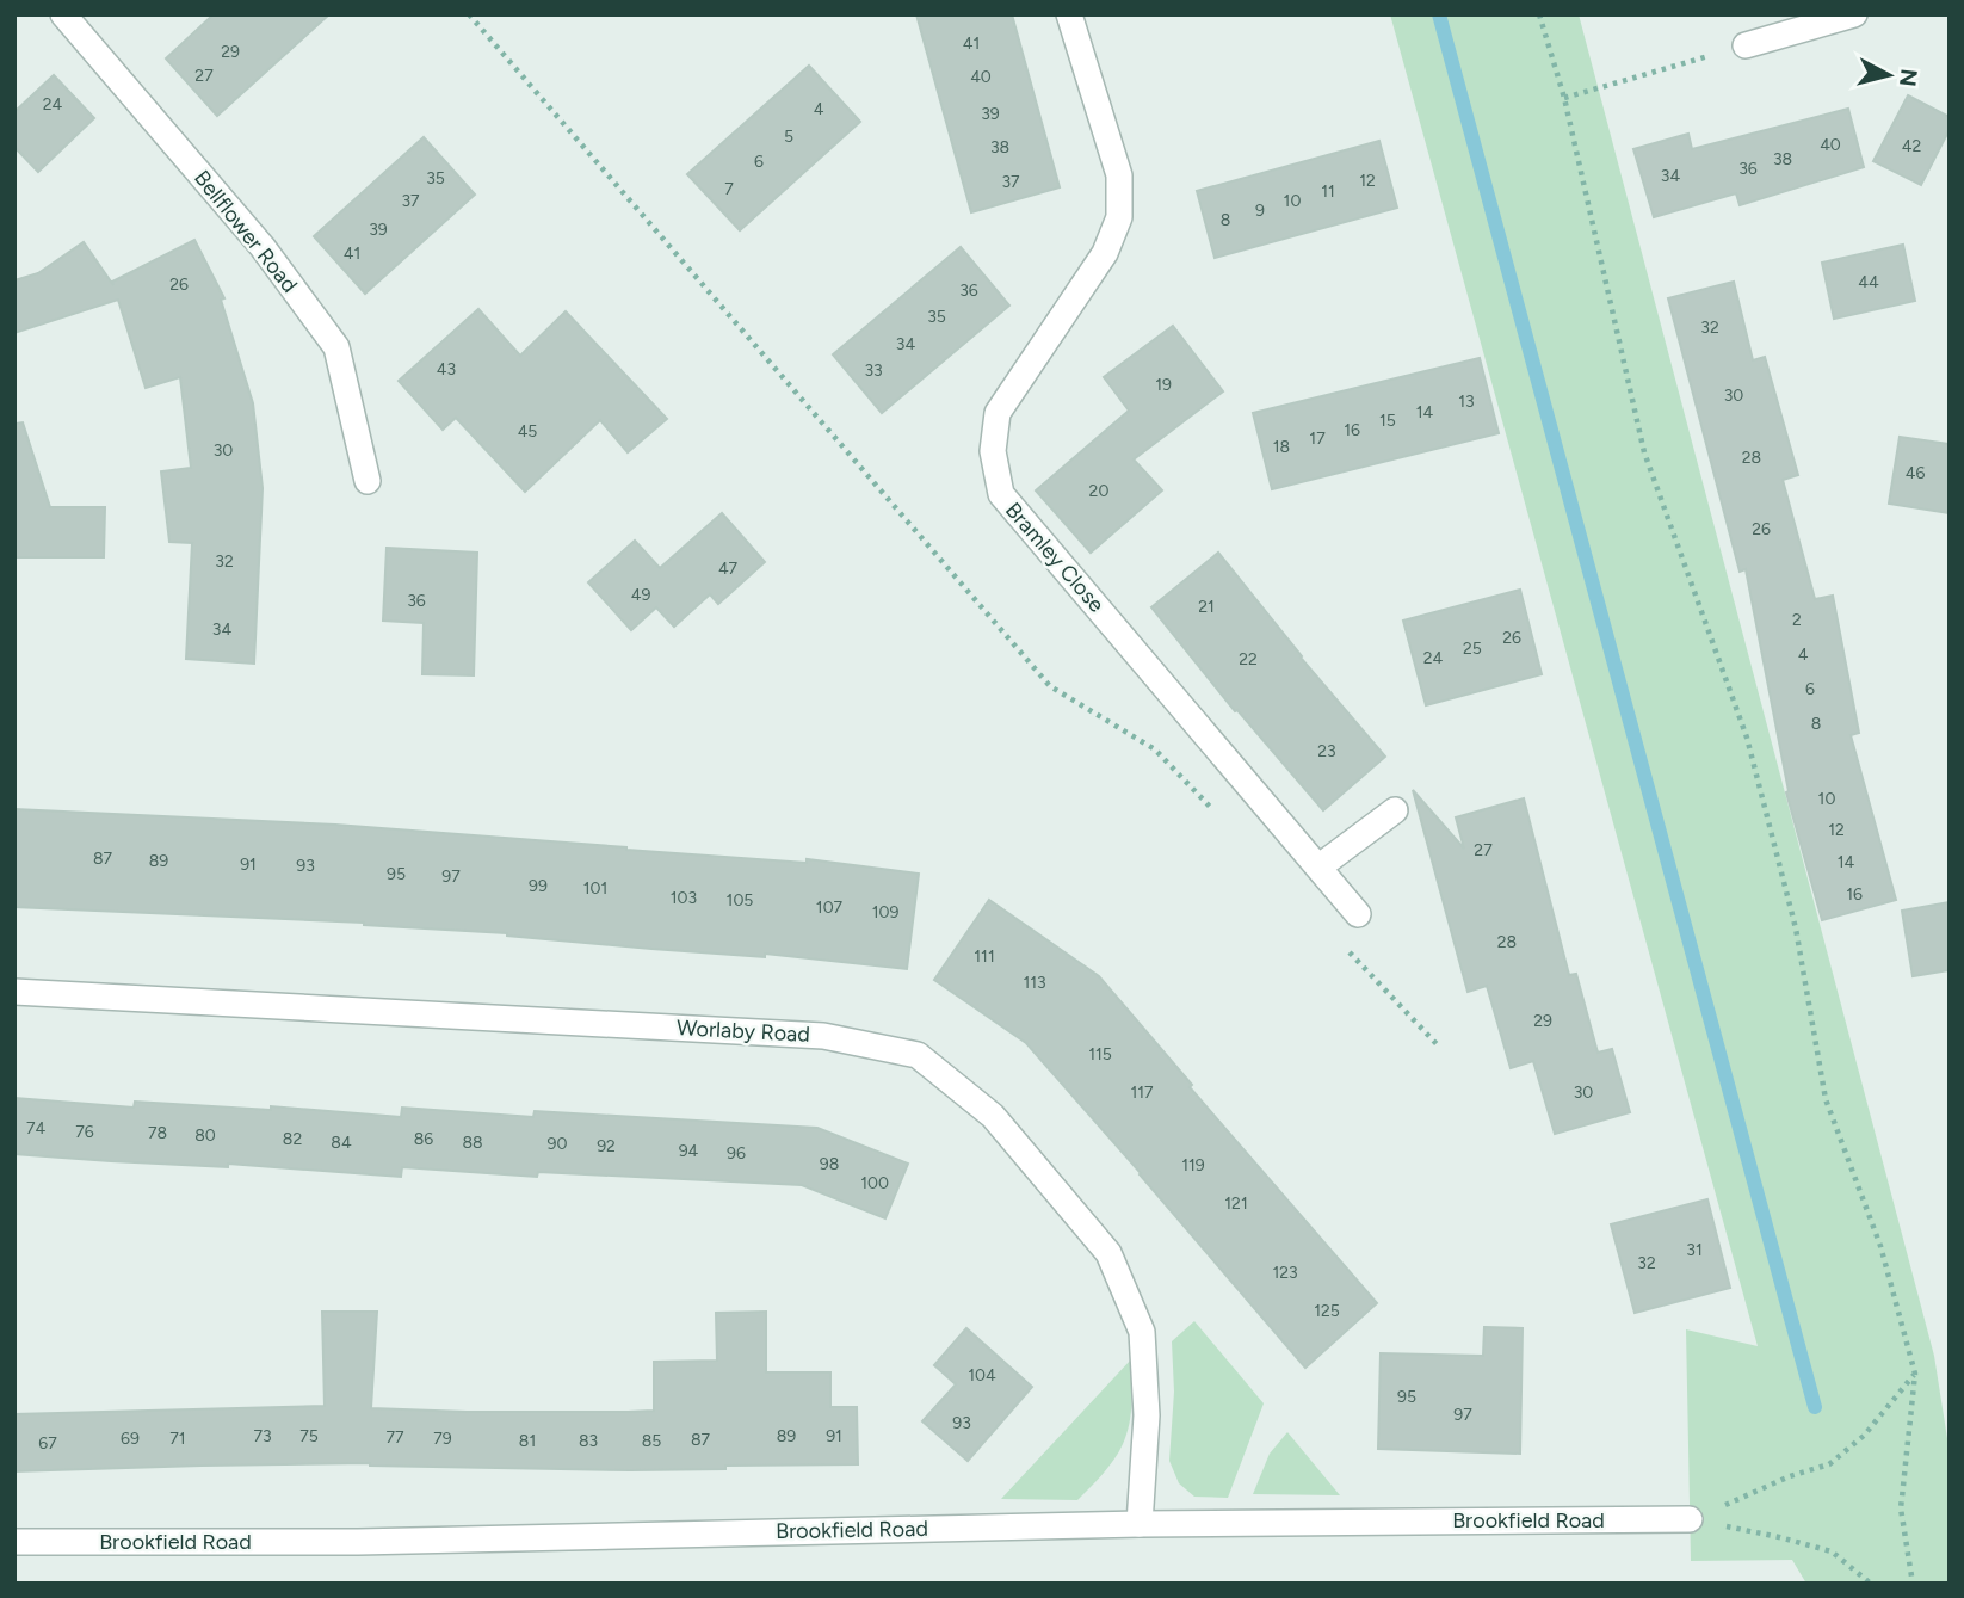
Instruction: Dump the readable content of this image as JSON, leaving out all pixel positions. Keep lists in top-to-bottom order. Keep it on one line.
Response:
{"streets":{"street":["Bellflower Road","Bramley Close","Worlaby Road","Brookfield Road"]},"crossings":[["Worlaby Road","Brookfield Road"]],"house_numbers":["41","29","27","40","24","4","39","5","40","42","38","38","6","36","34","35","12","37","7","11","37","10","9","8","39","41","44","26","36","35","32","34","43","33","19","30","13","14","15","16","45","17","18","30","28","46","20","26","32","47","49","36","21","2","34","26","25","4","24","22","6","8","23","10","12","27","87","89","14","91","93","95","97","99","101","16","103","105","107","109","28","111","113","29","115","117","30","74","76","78","80","82","86","84","88","90","92","94","96","98","119","100","121","31","32","123","125","104","95","97","93","73","75","89","91","77","69","71","79","87","81","83","85","67"],"north":"right"}
